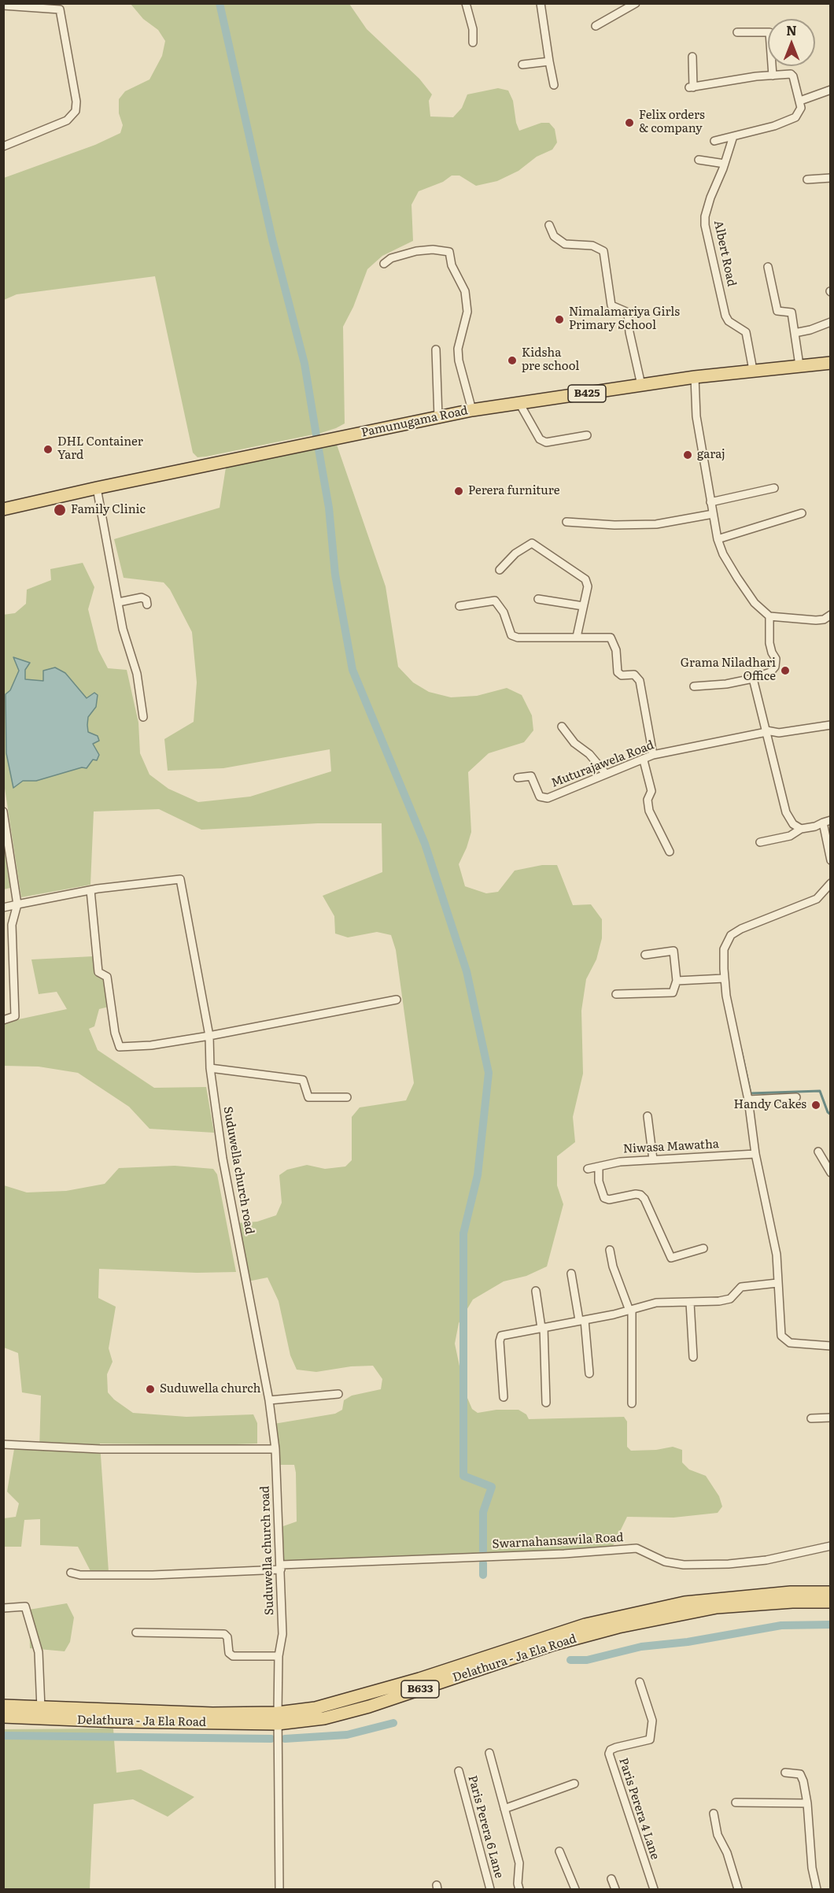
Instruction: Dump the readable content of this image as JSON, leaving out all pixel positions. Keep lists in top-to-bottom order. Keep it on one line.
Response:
{"streets":{"main road":["B425","Pamunugama Road","Delathura - Ja Ela Road","B633"],"street":["Albert Road","Muturajawela Road","Niwasa Mawatha","Suduwella church road","Swarnahansawila Road","Paris Perera 4 Lane","Paris Perera 6 Lane"]},"crossings":[["Albert Road","Pamunugama Road"],["Suduwella church road","Swarnahansawila Road"],["Suduwella church road","Delathura - Ja Ela Road"]],"places":["Felix orders & company","Nimalamariya Girls Primary School","Kidsha pre school","DHL Container Yard","garaj","Perera furniture","Family Clinic","Grama Niladhari Office","Handy Cakes","Suduwella church"],"north":"top"}
